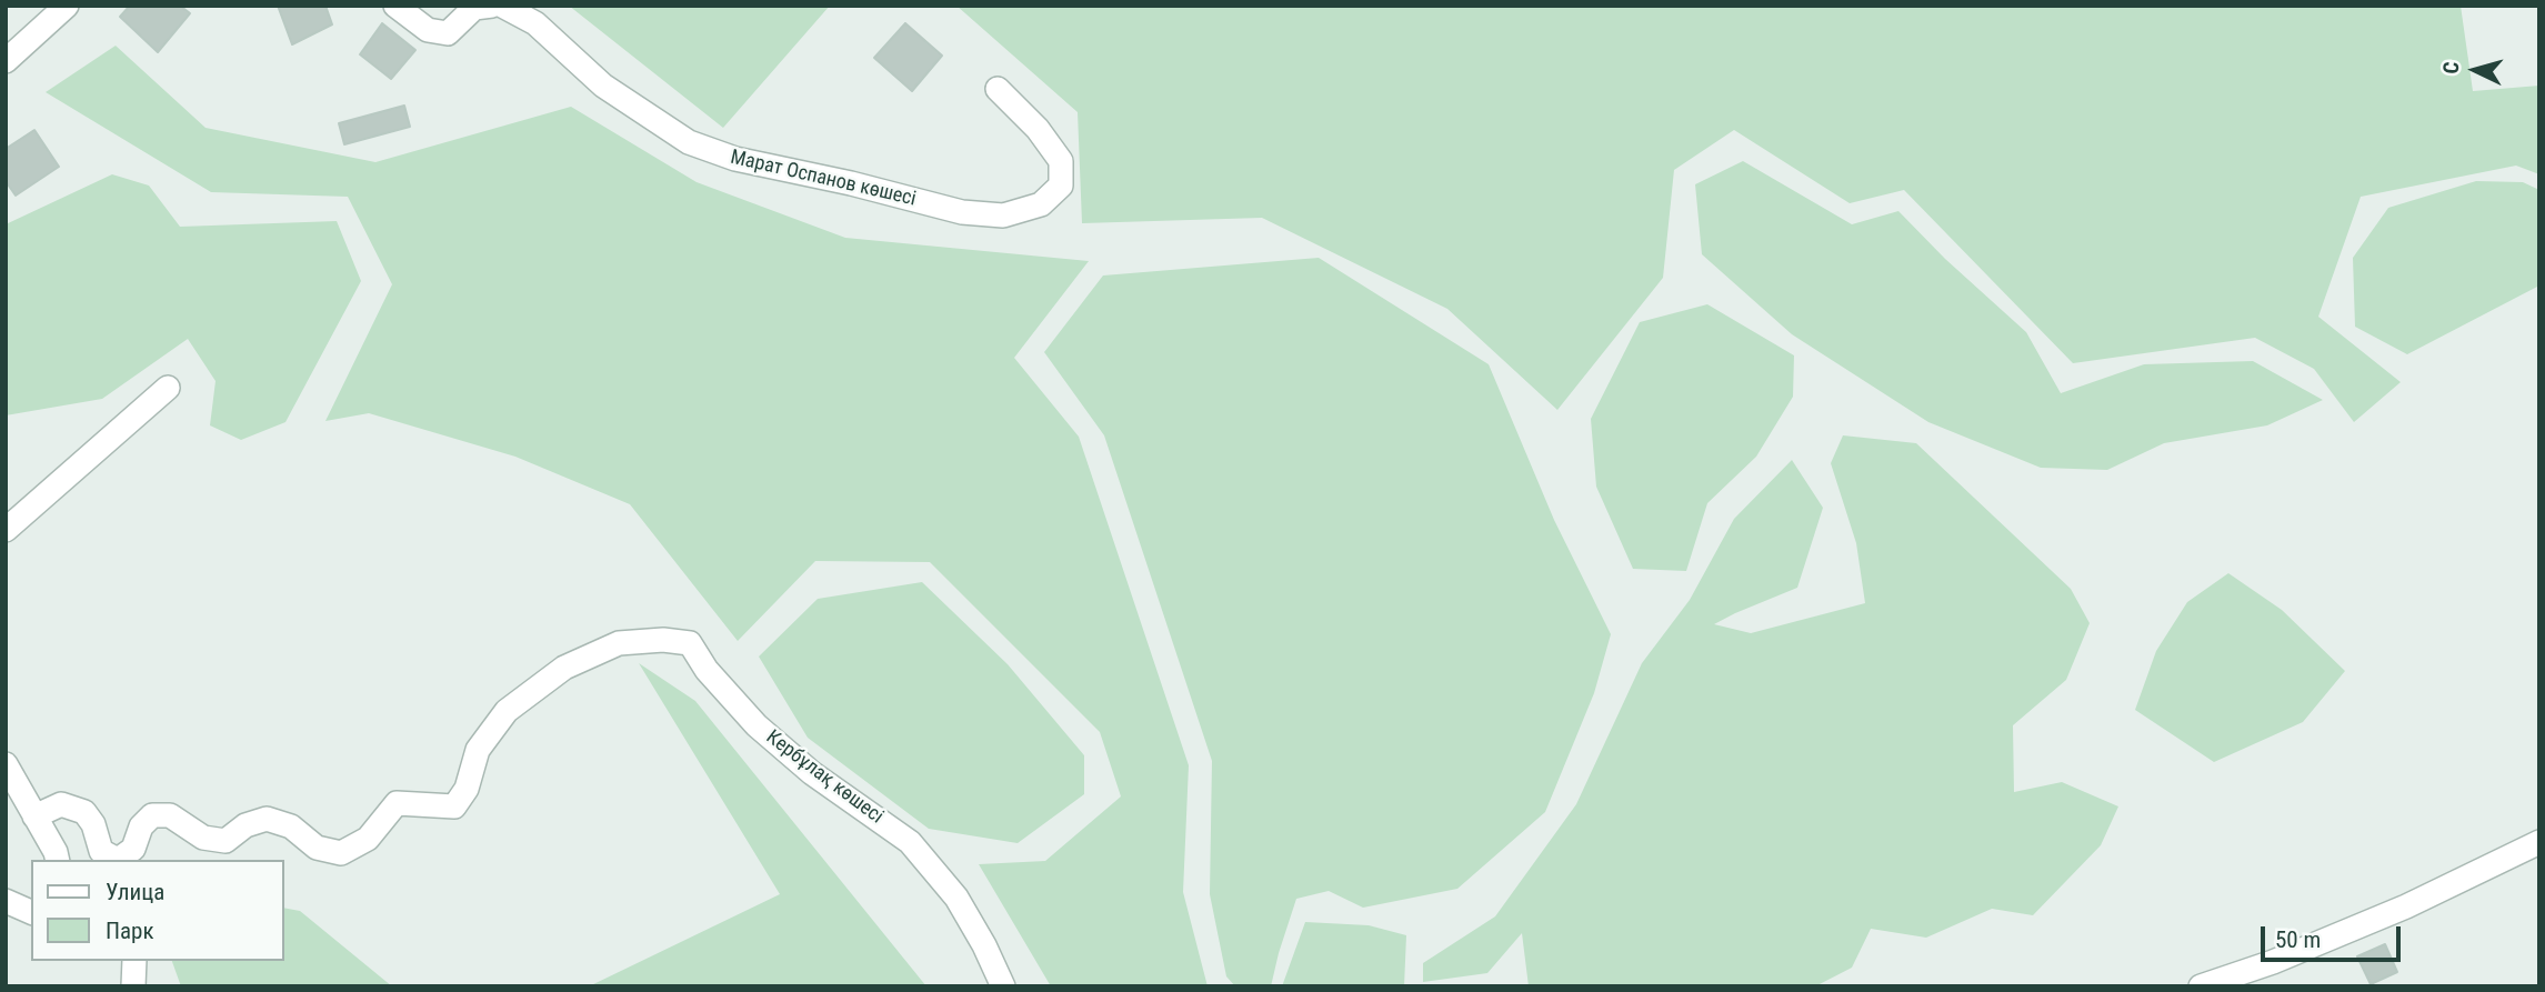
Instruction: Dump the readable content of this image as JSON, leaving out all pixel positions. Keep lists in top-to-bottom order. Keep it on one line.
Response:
{"streets":{"street":["Марат Оспанов көшесі","Кербұлақ көшесі"]},"legend":["Улица","Парк"],"scale_bar":"50 m","north":"left"}
